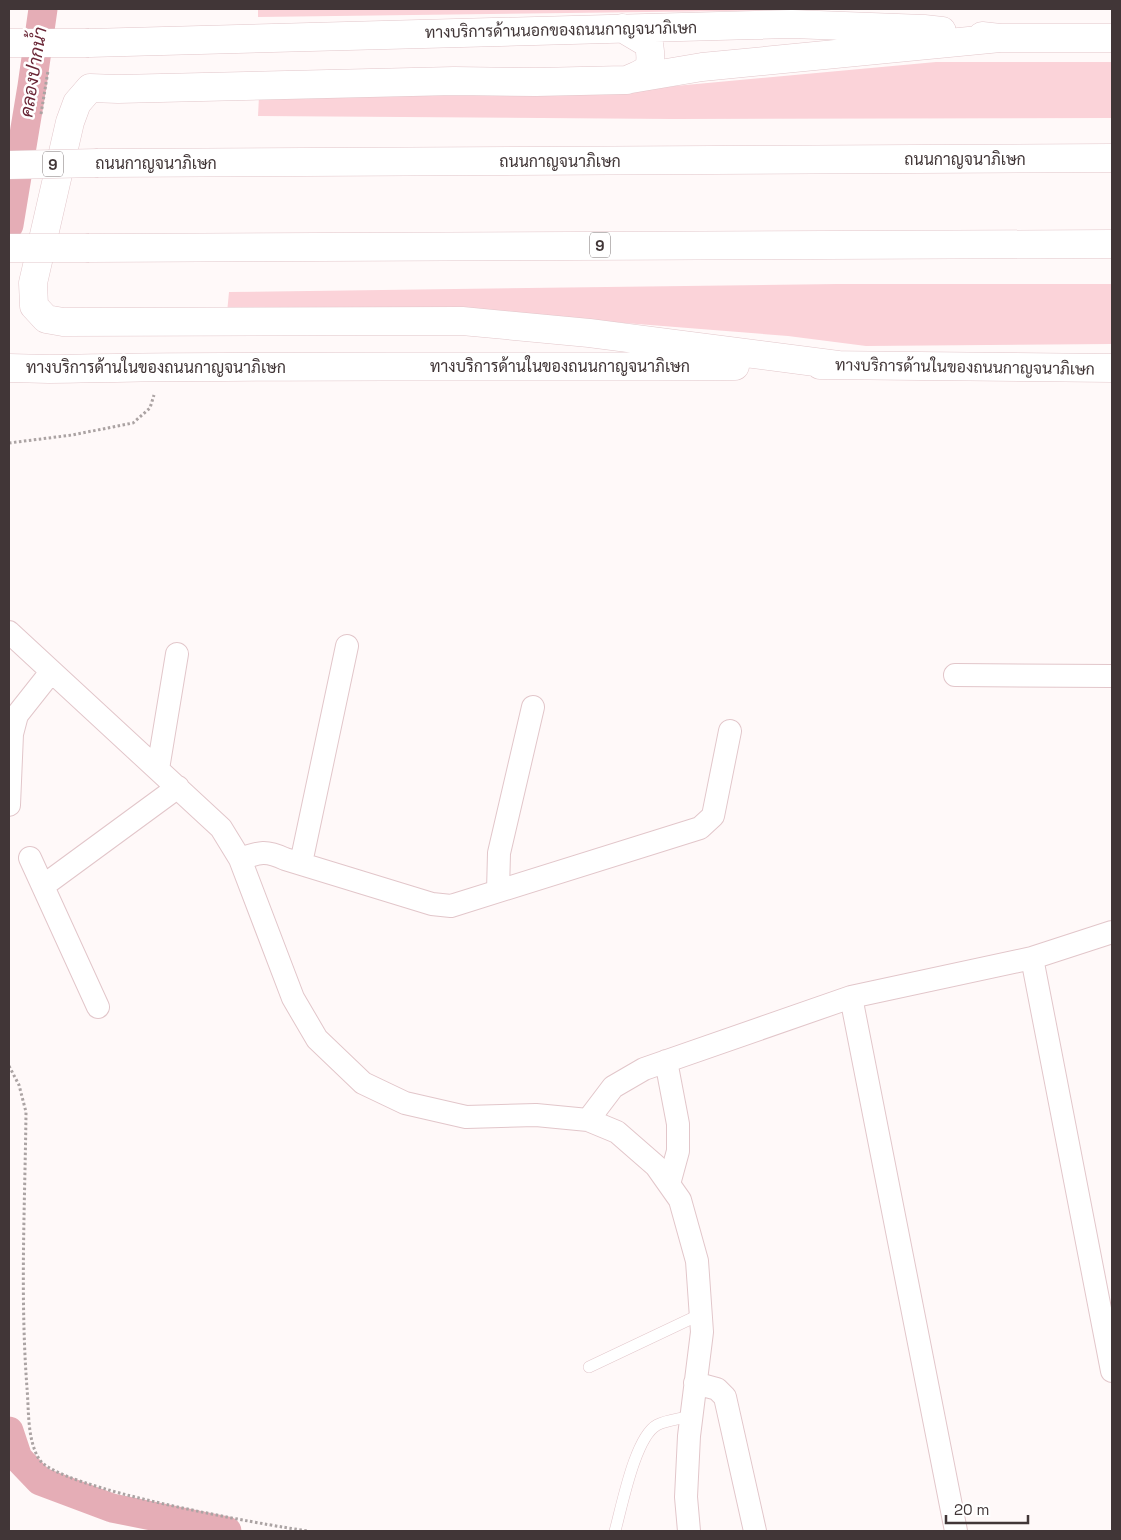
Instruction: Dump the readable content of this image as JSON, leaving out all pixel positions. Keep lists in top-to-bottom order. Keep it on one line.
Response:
{"streets":{"main road":["ทางบริการด้านนอกของถนนกาญจนาภิเษก","ถนนกาญจนาภิเษก","9","ทางบริการด้านในของถนนกาญจนาภิเษก"]},"water":["คลองปากน้ำ"],"scale_bar":"20 m"}
